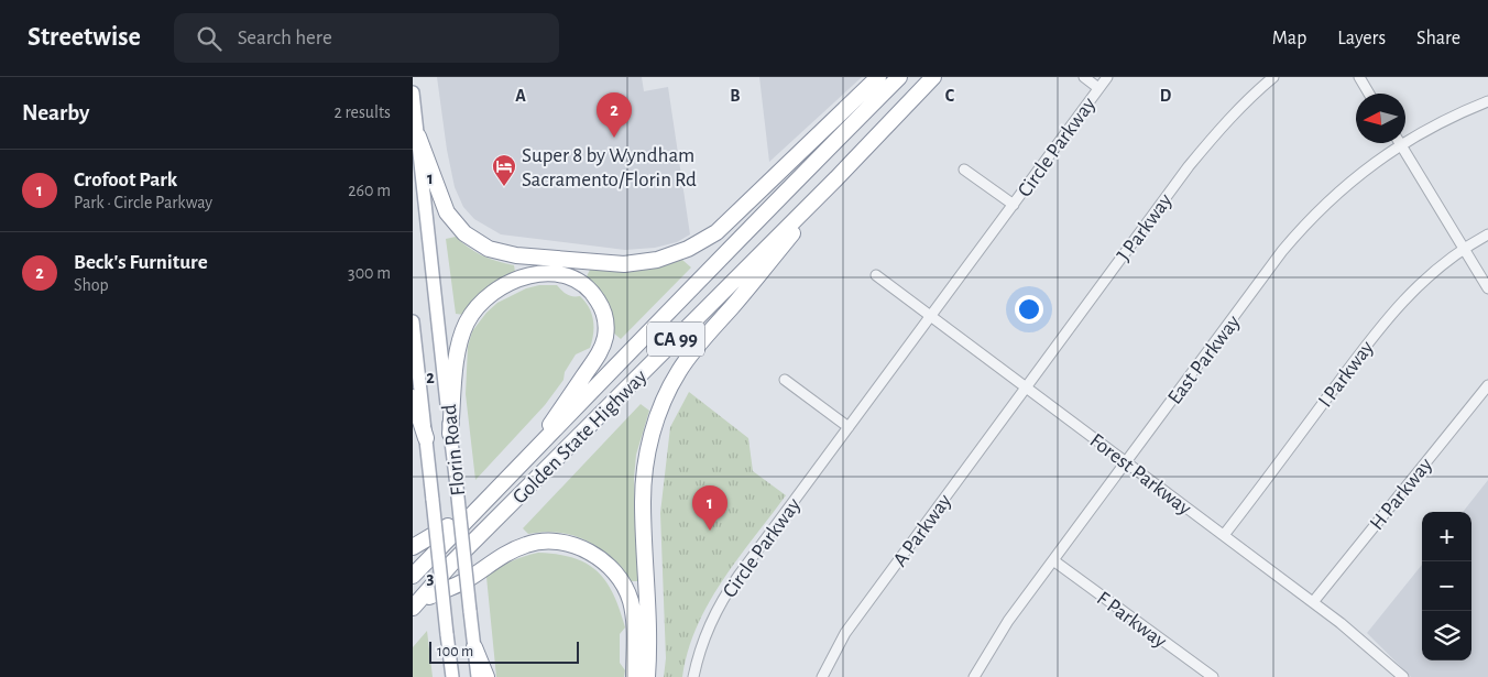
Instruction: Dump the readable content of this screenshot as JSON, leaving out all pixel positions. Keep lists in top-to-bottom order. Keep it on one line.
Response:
{"streets":{"highway":["CA 99","Golden State Highway"],"main road":["Florin Road"],"street":["Circle Parkway","J Parkway","East Parkway","I Parkway","Forest Parkway","H Parkway","A Parkway","F Parkway"]},"crossings":[["Circle Parkway","Forest Parkway"],["J Parkway","Forest Parkway"],["J Parkway","A Parkway"],["East Parkway","Forest Parkway"],["East Parkway","F Parkway"],["I Parkway","Forest Parkway"],["Forest Parkway","H Parkway"],["Forest Parkway","A Parkway"]],"places":{"hotel":["Super 8 by Wyndham Sacramento/Florin Rd"]},"scale_bar":"100 m","north":"left","page":{"header":"Streetwise","search":"Search here","nav":["Map","Layers","Share"],"heading":["Nearby","2 results"],"pins":["2","1"],"list":[{"mark":"1","name":"Crofoot Park","note":"Park · Circle Parkway","value":"260 m"},{"mark":"2","name":"Beck's Furniture","note":"Shop","value":"300 m"}],"map_buttons":["+","−"],"scale":"100 m"},"grid":{"columns":["A","B","C","D"],"rows":["1","2","3"]}}
